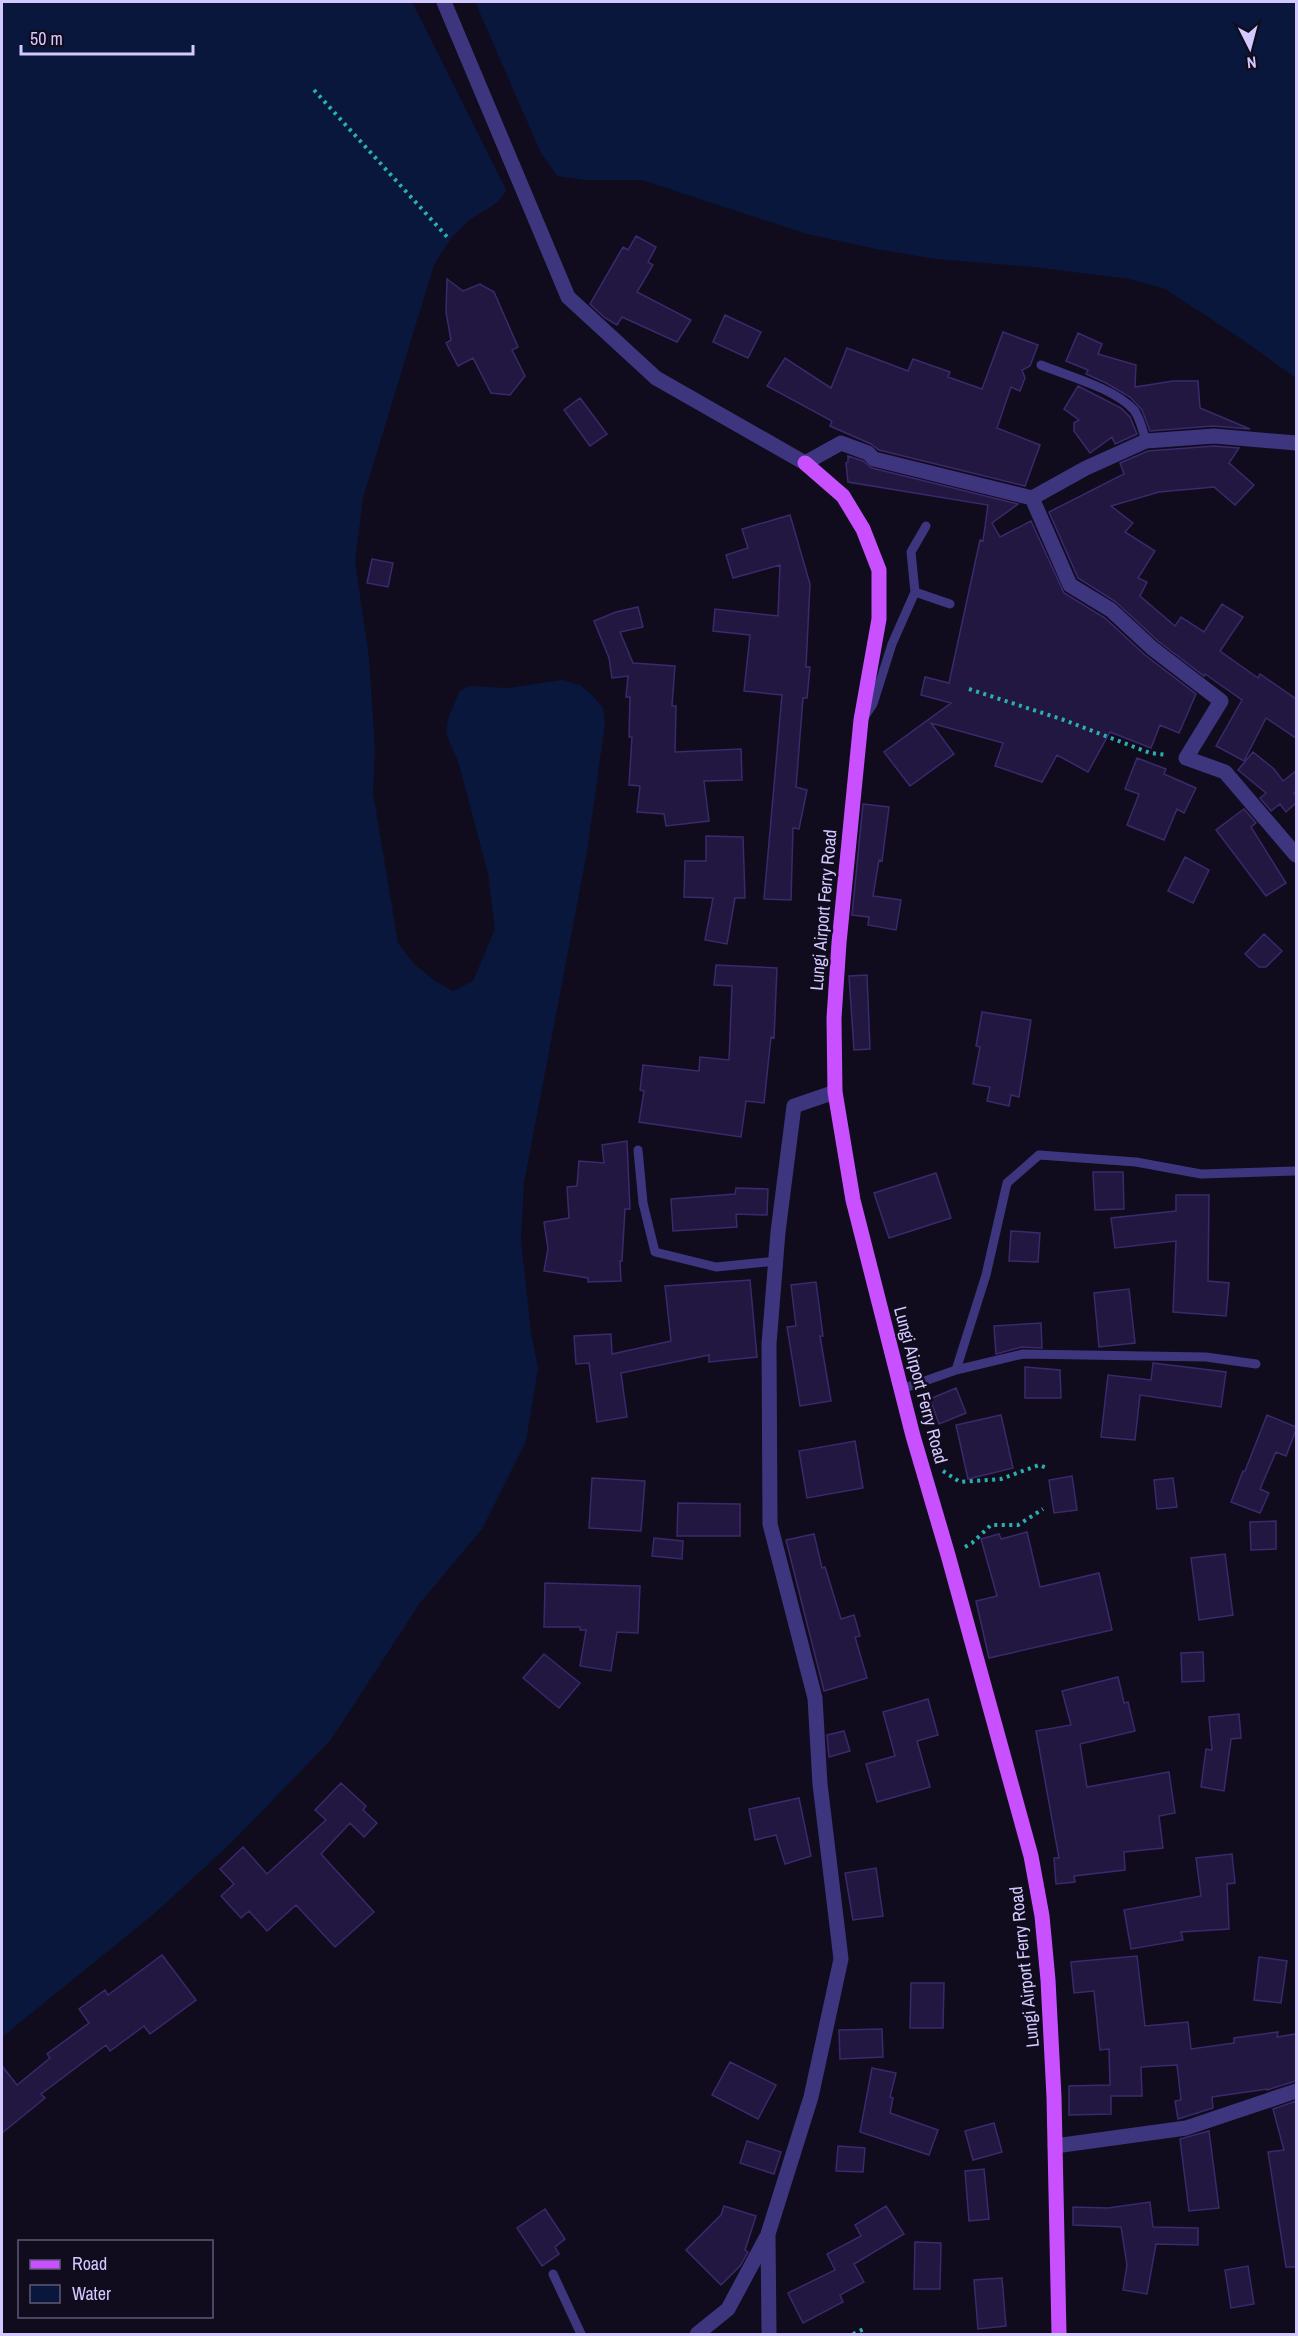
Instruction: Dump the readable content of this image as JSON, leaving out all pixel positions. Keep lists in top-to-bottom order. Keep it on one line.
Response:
{"streets":{"main road":["Lungi Airport Ferry Road"]},"legend":["Road","Water"],"scale_bar":"50 m","north":"bottom"}
